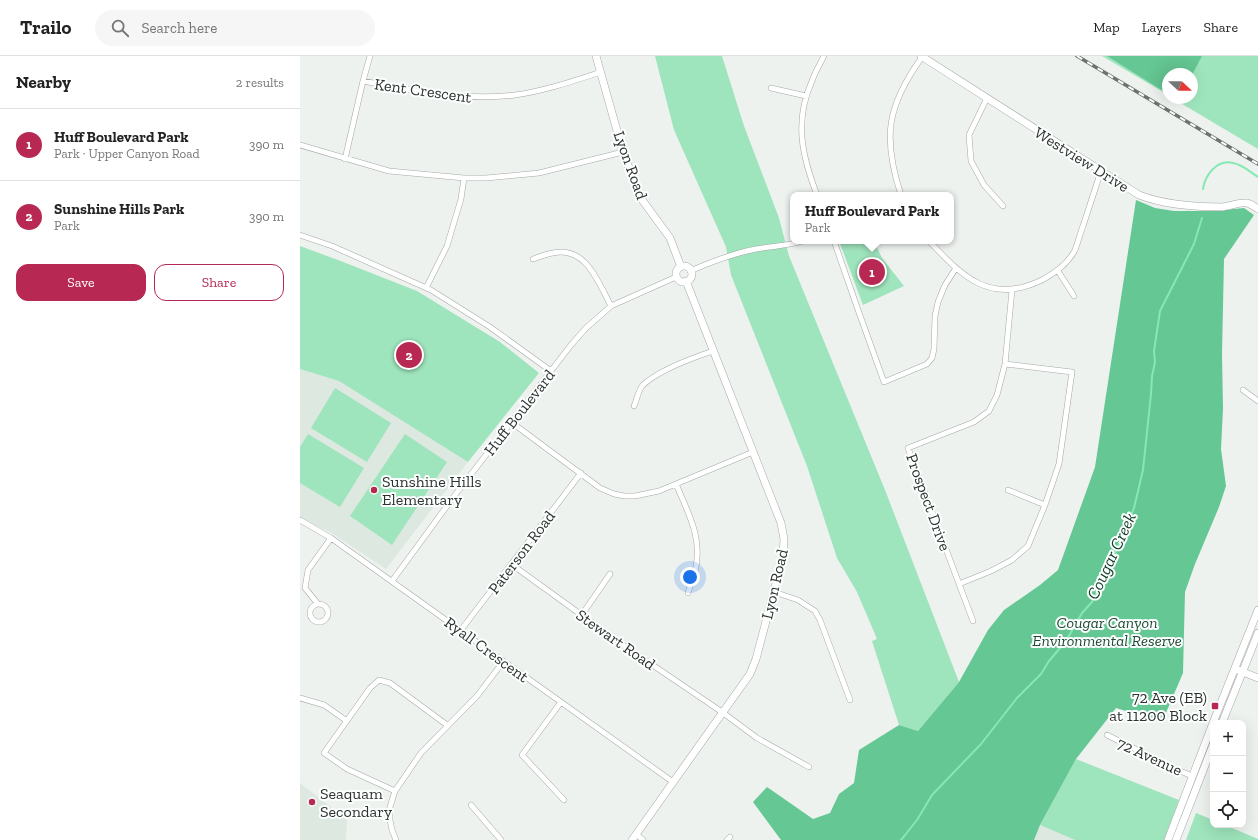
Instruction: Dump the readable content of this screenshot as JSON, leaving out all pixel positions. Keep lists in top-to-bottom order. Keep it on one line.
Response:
{"streets":{"street":["Kent Crescent","Westview Drive","Lyon Road","Huff Boulevard","Prospect Drive","Paterson Road","Stewart Road","Ryall Crescent","72 Avenue"]},"crossings":[["Kent Crescent","Lyon Road"],["Lyon Road","Huff Boulevard"],["Lyon Road","Stewart Road"],["Lyon Road","Ryall Crescent"],["Huff Boulevard","Ryall Crescent"],["Paterson Road","Stewart Road"],["Paterson Road","Ryall Crescent"]],"water":["Cougar Creek"],"parks":["Cougar Canyon Environmental Reserve"],"places":{"other":["Sunshine Hills Elementary","Seaquam Secondary"],"transit":["72 Ave (EB) at 11200 Block"]},"north":"right","page":{"header":"Trailo","search":"Search here","nav":["Map","Layers","Share"],"heading":["Nearby","2 results"],"list":[{"mark":"1","name":"Huff Boulevard Park","note":"Park · Upper Canyon Road","value":"390 m"},{"mark":"2","name":"Sunshine Hills Park","note":"Park","value":"390 m"}],"popup":["Huff Boulevard Park","Park"],"buttons":["Save","Share"],"pins":["1","2"],"map_buttons":["+","−"]}}
